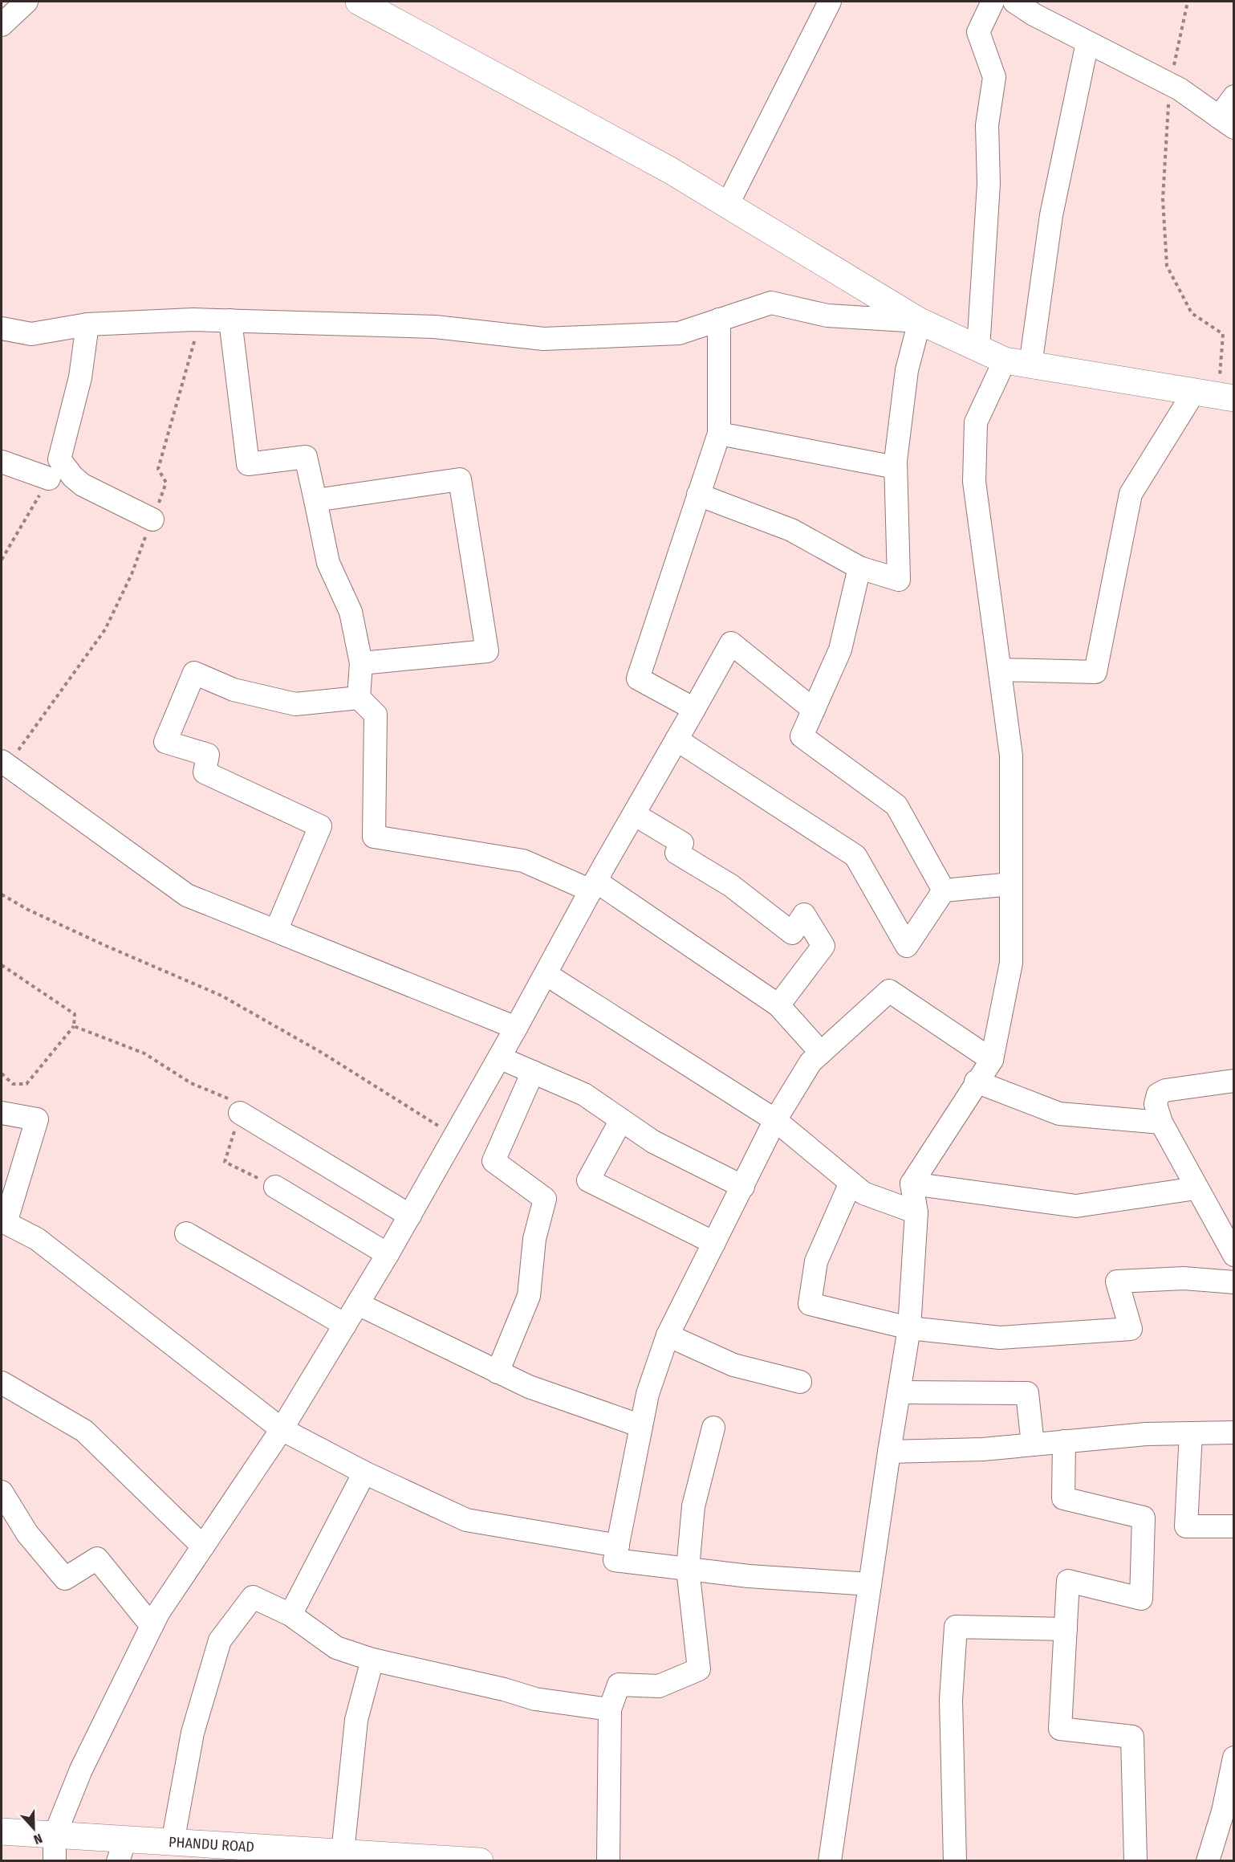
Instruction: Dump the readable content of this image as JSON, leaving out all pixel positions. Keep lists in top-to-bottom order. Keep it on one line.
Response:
{"streets":{"main road":["PHANDU ROAD"]},"north":"bottom"}
